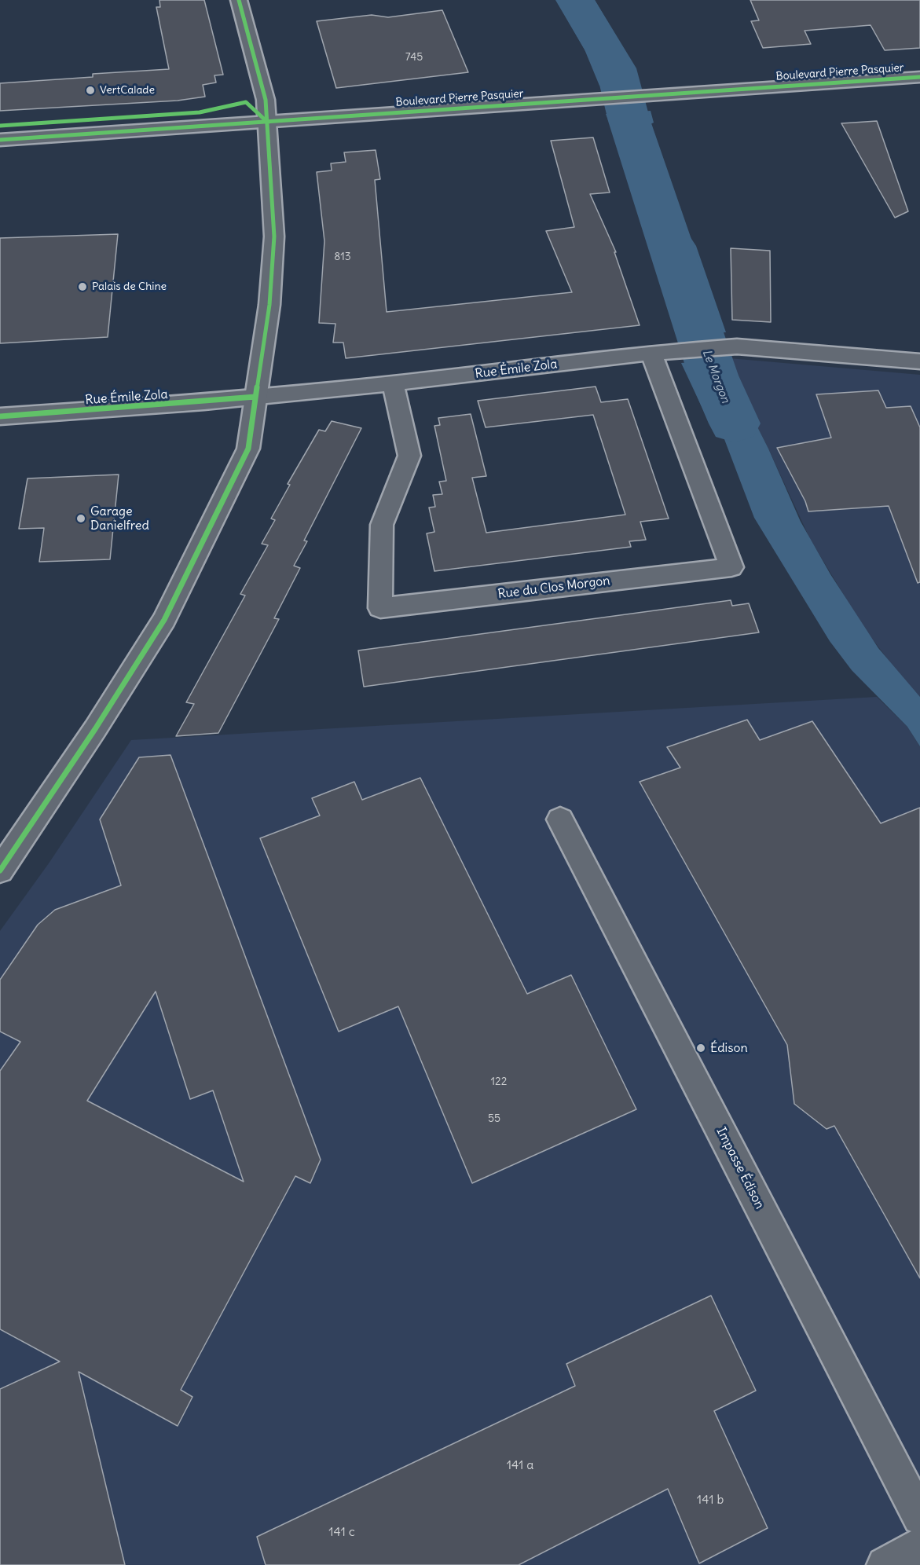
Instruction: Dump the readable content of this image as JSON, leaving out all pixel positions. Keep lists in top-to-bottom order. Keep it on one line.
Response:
{"streets":{"street":["Boulevard Pierre Pasquier","Rue Émile Zola","Rue du Clos Morgon","Impasse Édison"]},"crossings":[["Rue Émile Zola","Rue du Clos Morgon"]],"water":["Le Morgon"],"places":["VertCalade","Palais de Chine","Garage Danielfred","Édison"],"house_numbers":["745","813","122","55","141 a","141 b","141 c"]}
